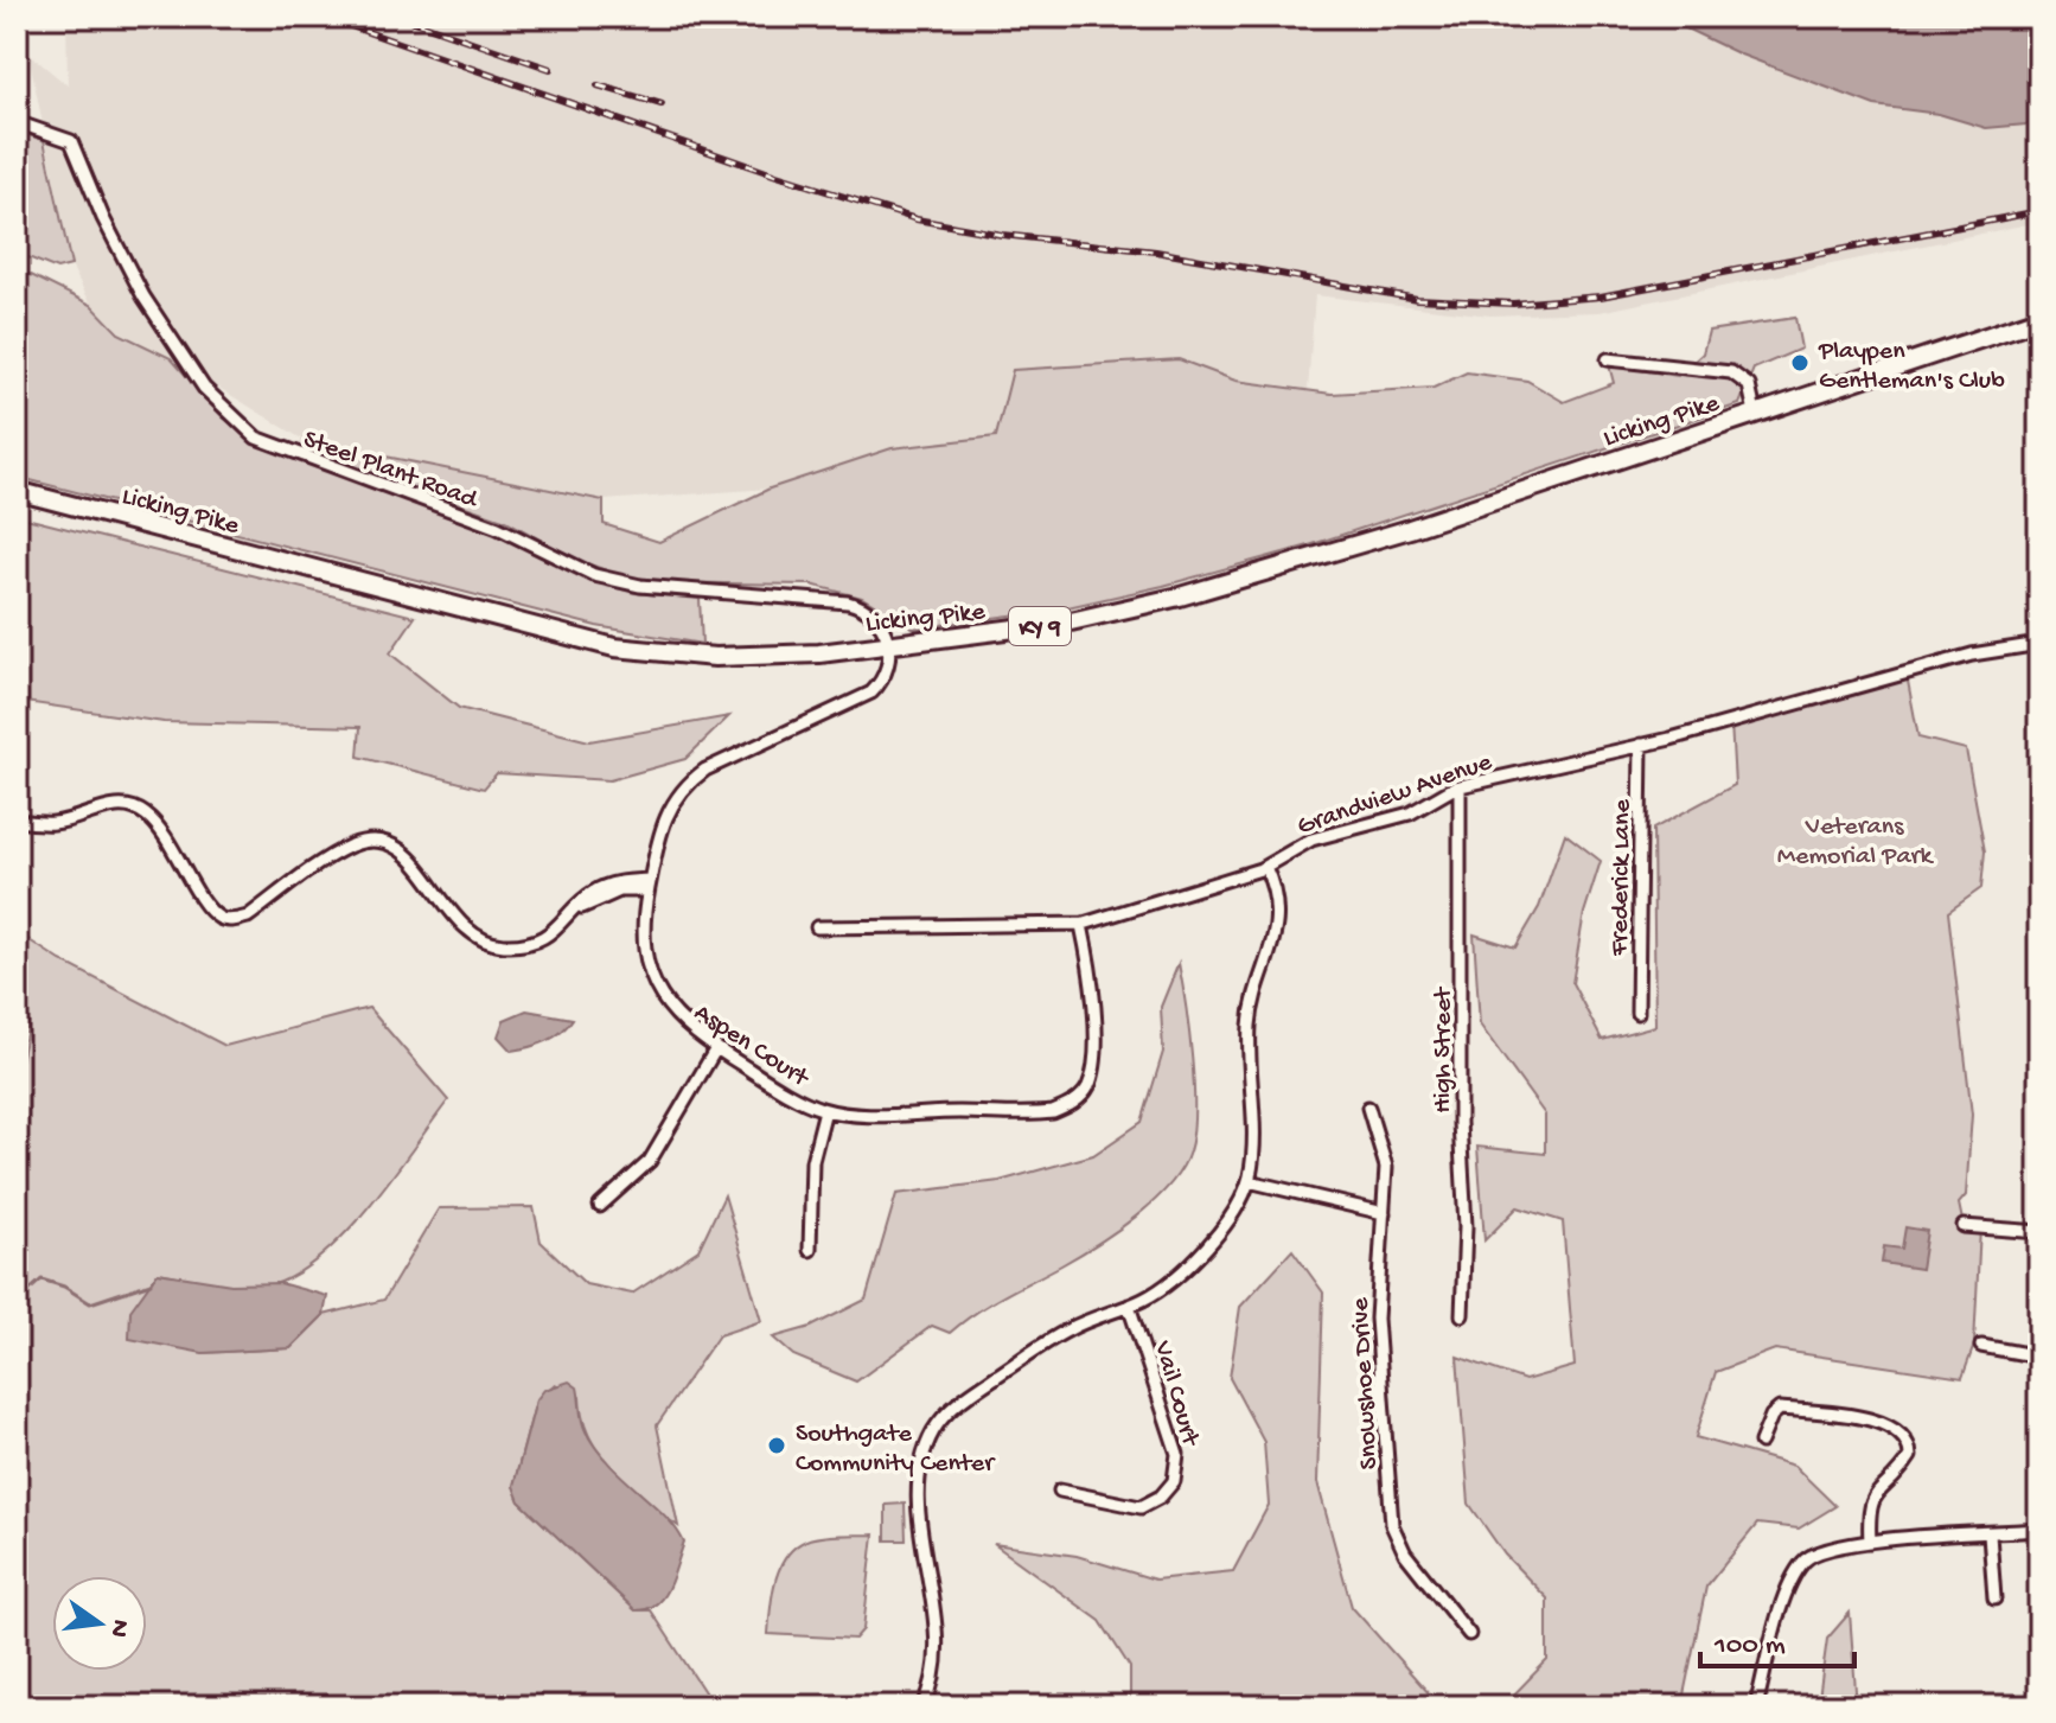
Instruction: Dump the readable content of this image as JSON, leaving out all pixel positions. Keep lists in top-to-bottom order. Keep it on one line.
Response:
{"streets":{"main road":["Licking Pike","KY 9"],"street":["Steel Plant Road","Grandview Avenue","Frederick Lane","Aspen Court","High Street","Snowshoe Drive","Vail Court"]},"crossings":[["Licking Pike","Steel Plant Road"],["Licking Pike","Aspen Court"],["Steel Plant Road","Aspen Court"],["Grandview Avenue","Frederick Lane"],["Grandview Avenue","Aspen Court"],["Grandview Avenue","High Street"]],"parks":["Veterans Memorial Park"],"places":["Playpen Gentleman's Club","Southgate Community Center"],"scale_bar":"100 m","north":"right"}
